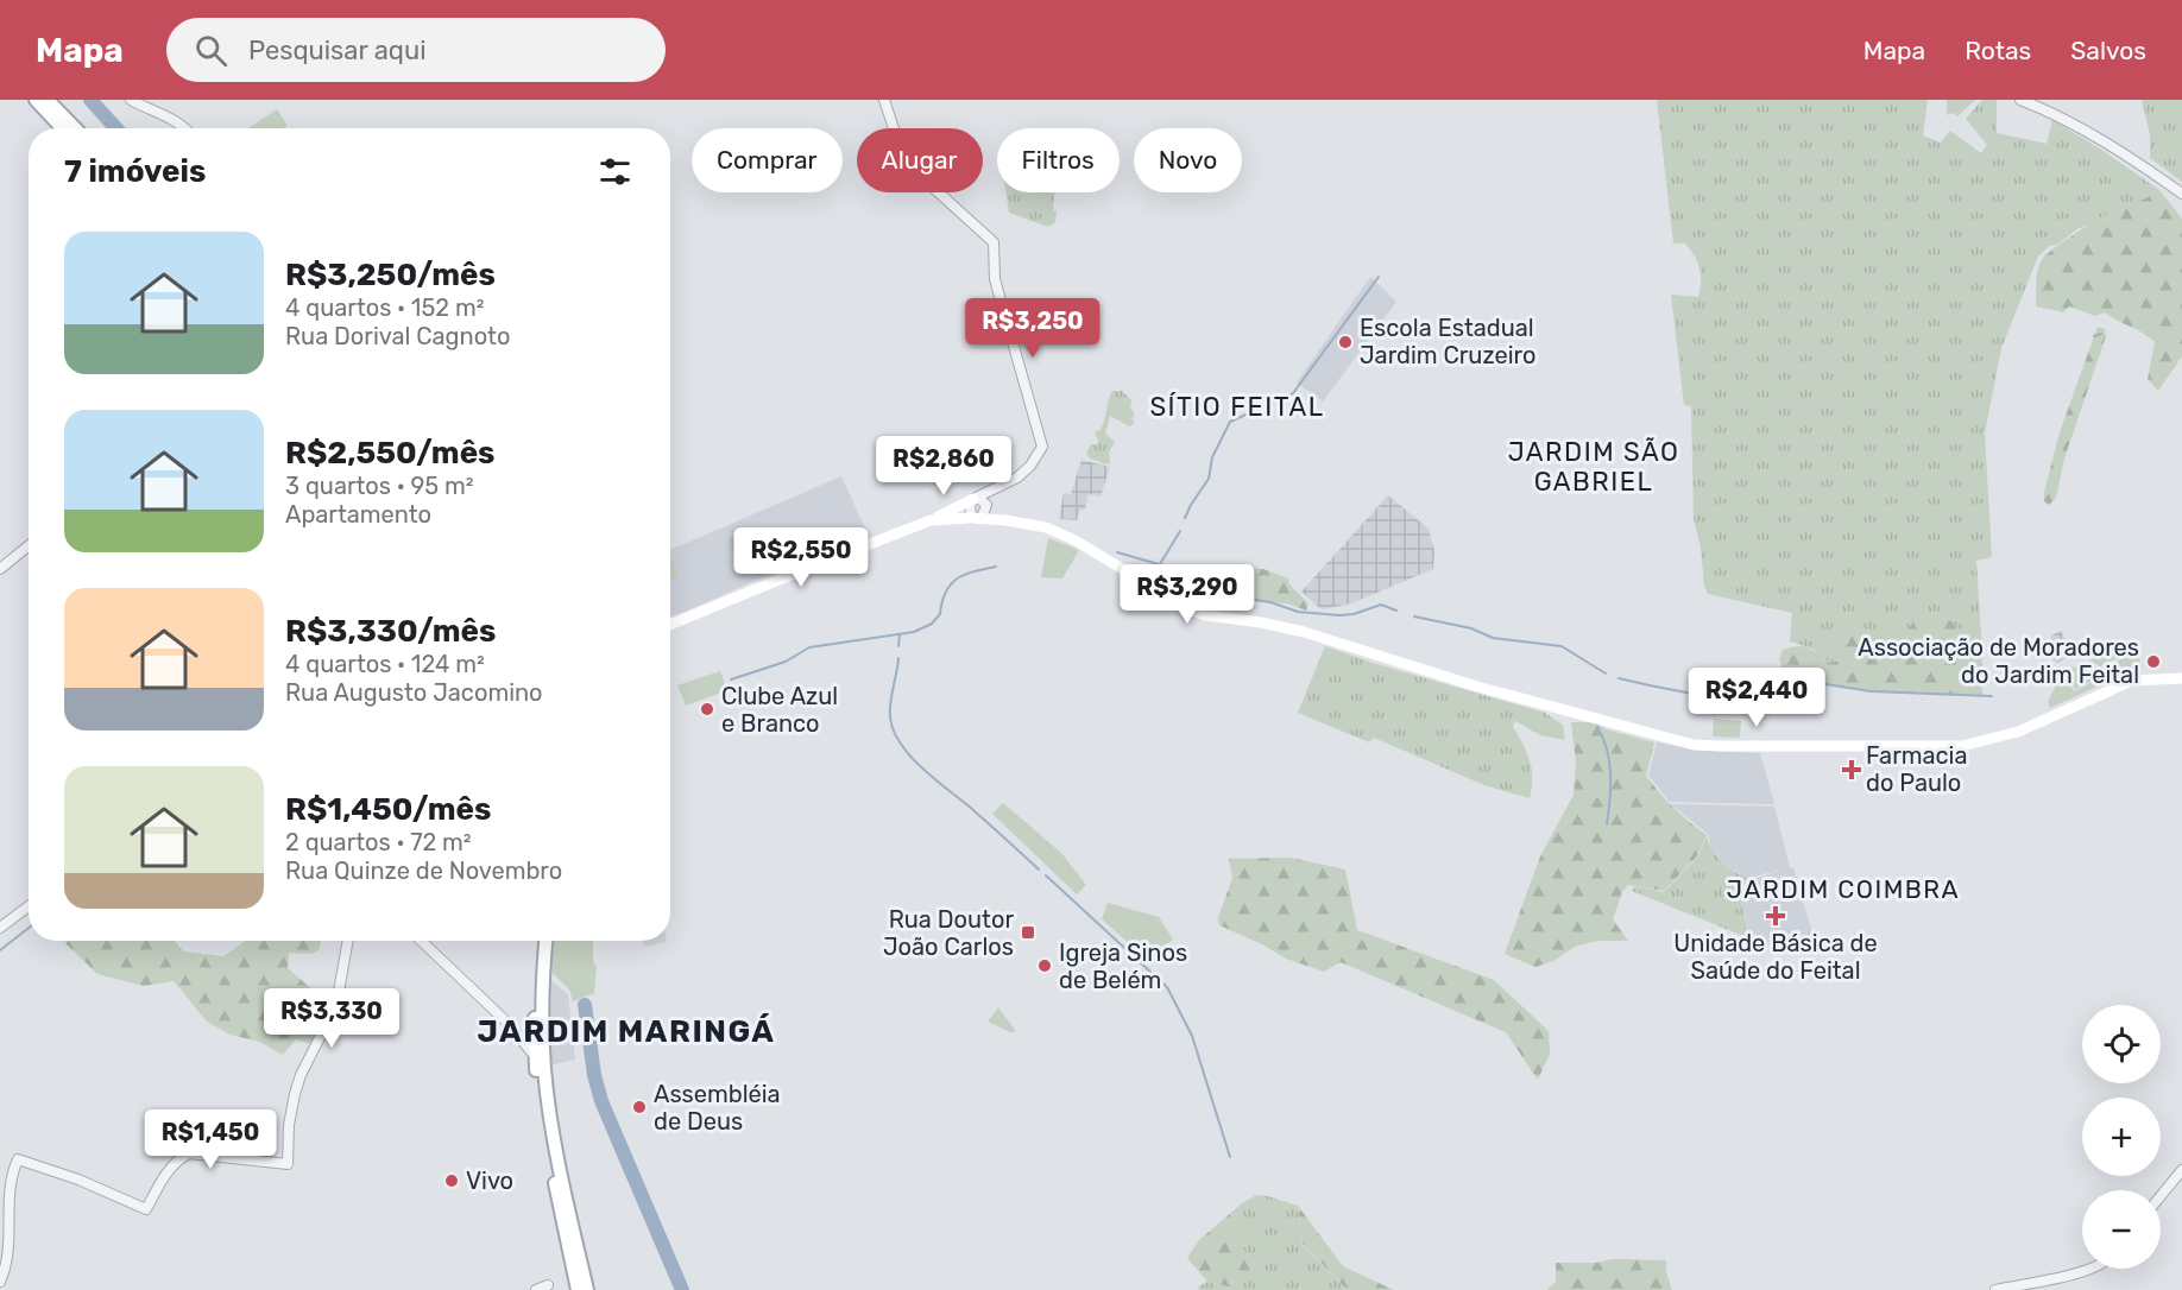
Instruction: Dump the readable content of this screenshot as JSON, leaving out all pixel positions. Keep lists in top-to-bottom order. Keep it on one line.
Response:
{"districts":["SÍTIO FEITAL","JARDIM SÃO GABRIEL","JARDIM COIMBRA","JARDIM MARINGÁ"],"places":{"other":["Escola Estadual Jardim Cruzeiro","Associação de Moradores do Jardim Feital","Clube Azul e Branco","Igreja Sinos de Belém","Assembléia de Deus","Vivo"],"health":["Farmacia do Paulo","Unidade Básica de Saúde do Feital"],"transit":["Rua Doutor João Carlos"]},"page":{"header":"Mapa","search":"Pesquisar aqui","nav":["Mapa","Rotas","Salvos"],"chip":["Comprar","Alugar","Filtros","Novo"],"heading":"7 imóveis","list":[{"name":"R$3,250/mês","note":"4 quartos · 152 m² · Rua Dorival Cagnoto"},{"name":"R$2,550/mês","note":"3 quartos · 95 m² · Apartamento"},{"name":"R$3,330/mês","note":"4 quartos · 124 m² · Rua Augusto Jacomino"},{"name":"R$1,450/mês","note":"2 quartos · 72 m² · Rua Quinze de Novembro"}],"price":["R$3,250","R$2,860","R$2,550","R$3,290","R$2,440","R$3,330","R$1,450"],"map_buttons":["+","−"]}}
